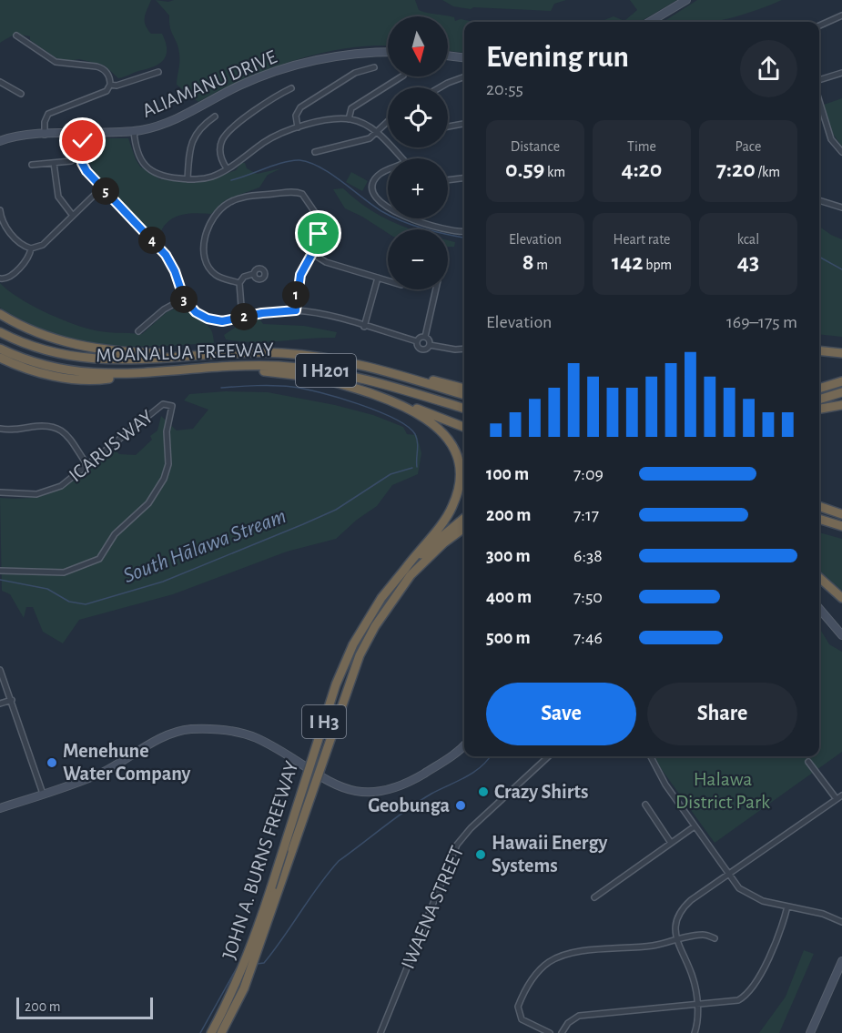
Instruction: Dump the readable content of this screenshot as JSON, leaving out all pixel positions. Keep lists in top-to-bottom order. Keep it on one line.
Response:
{"streets":{"highway":["MOANALUA FREEWAY","I H201","I H3","JOHN A. BURNS FREEWAY"],"street":["ALIAMANU DRIVE","ICARUS WAY","IWAENA STREET"]},"water":["South Hālawa Stream"],"parks":["Halawa District Park"],"places":["Menehune Water Company","Crazy Shirts","Geobunga","Hawaii Energy Systems"],"scale_bar":"200 m","north":"bottom","page":{"map_buttons":["+","−"],"heading":["Evening run","20:55"],"stats":[["Distance","0.59 km"],["Time","4:20"],["Pace","7:20 /km"],["Elevation","8 m"],["Heart rate","142 bpm"],["kcal","43"]],"pins":["5","4","1","3","2"],"chart":["Elevation","169–175 m"],"list":[{"name":"100 m","note":"7:09"},{"name":"200 m","note":"7:17"},{"name":"300 m","note":"6:38"},{"name":"400 m","note":"7:50"},{"name":"500 m","note":"7:46"}],"buttons":["Save","Share"],"scale":"200 m"}}
